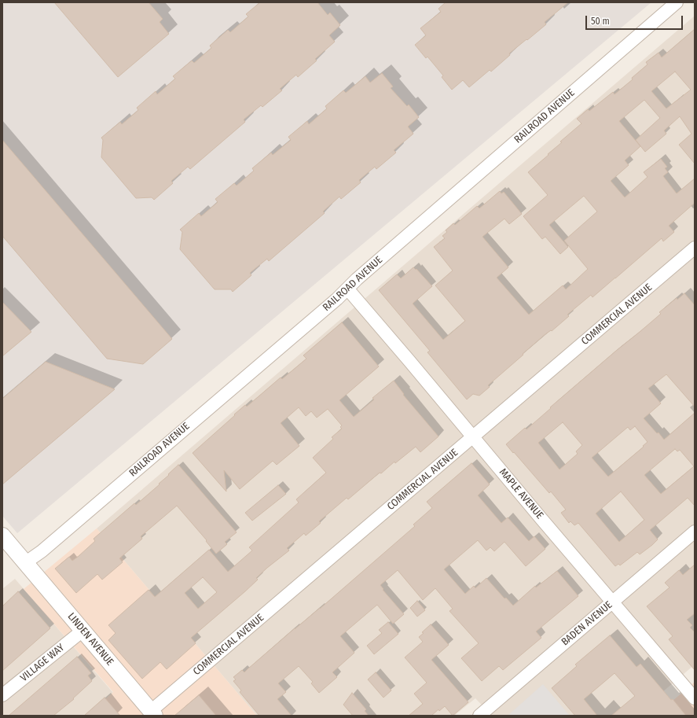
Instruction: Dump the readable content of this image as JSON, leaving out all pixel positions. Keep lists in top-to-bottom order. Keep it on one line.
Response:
{"streets":{"street":["RAILROAD AVENUE","COMMERCIAL AVENUE","MAPLE AVENUE","BADEN AVENUE","LINDEN AVENUE","VILLAGE WAY"]},"crossings":[["RAILROAD AVENUE","MAPLE AVENUE"],["RAILROAD AVENUE","LINDEN AVENUE"],["COMMERCIAL AVENUE","MAPLE AVENUE"],["COMMERCIAL AVENUE","LINDEN AVENUE"],["MAPLE AVENUE","BADEN AVENUE"],["LINDEN AVENUE","VILLAGE WAY"]],"scale_bar":"50 m"}
